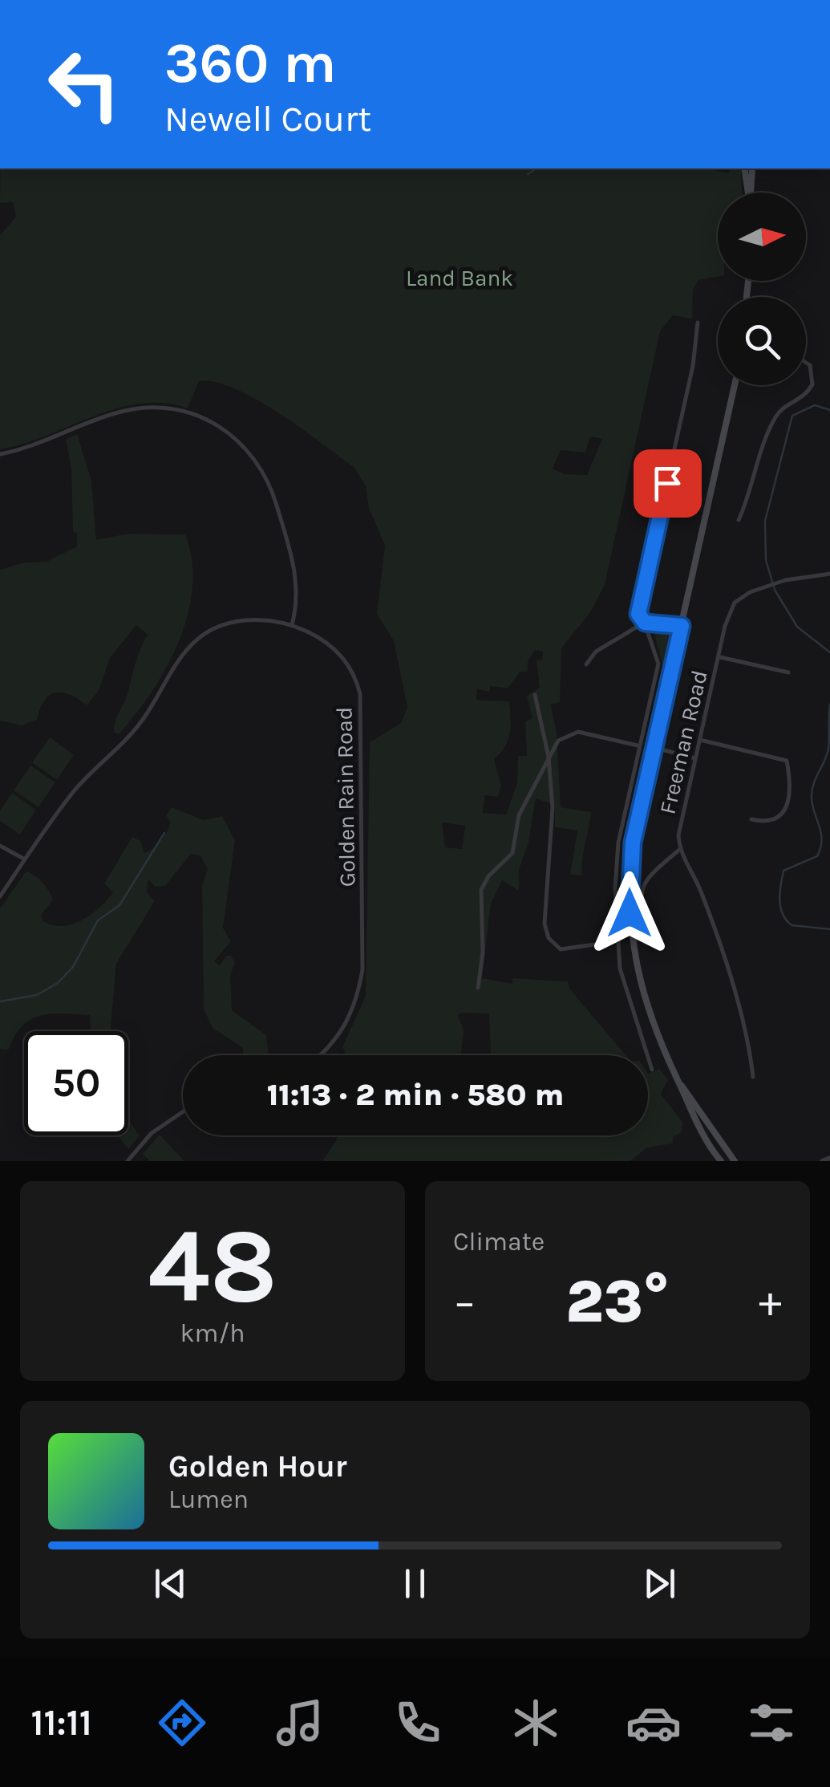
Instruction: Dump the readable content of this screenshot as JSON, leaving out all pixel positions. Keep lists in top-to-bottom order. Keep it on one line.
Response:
{"streets":{"street":["Freeman Road","Golden Rain Road"]},"parks":["Land Bank"],"north":"right","page":{"turn":["360 m","Newell Court"],"limit":"50","trip":"11:13 · 2 min · 580 m","tile":[["48","km/h"],"Climate"],"heat":["−","23°","+"],"song":["Golden Hour","Lumen"],"tabs":"11:11"}}
